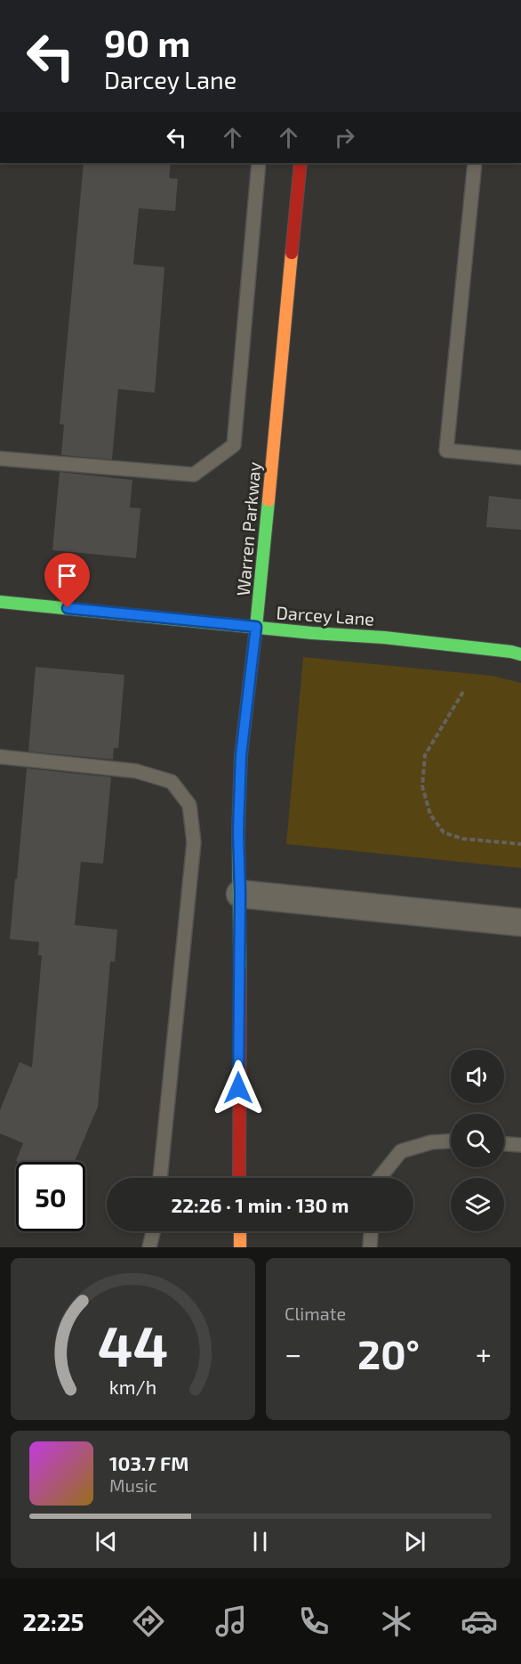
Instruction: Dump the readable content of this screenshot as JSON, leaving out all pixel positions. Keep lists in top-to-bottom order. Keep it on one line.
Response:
{"streets":{"main road":["Warren Parkway","Darcey Lane"]},"crossings":[["Warren Parkway","Darcey Lane"]],"page":{"turn":["90 m","Darcey Lane"],"limit":"50","trip":"22:26 · 1 min · 130 m","tile":"Climate","heat":["−","20°","+"],"song":["103.7 FM","Music"],"tabs":"22:25","gauge":["44","km/h"]}}
